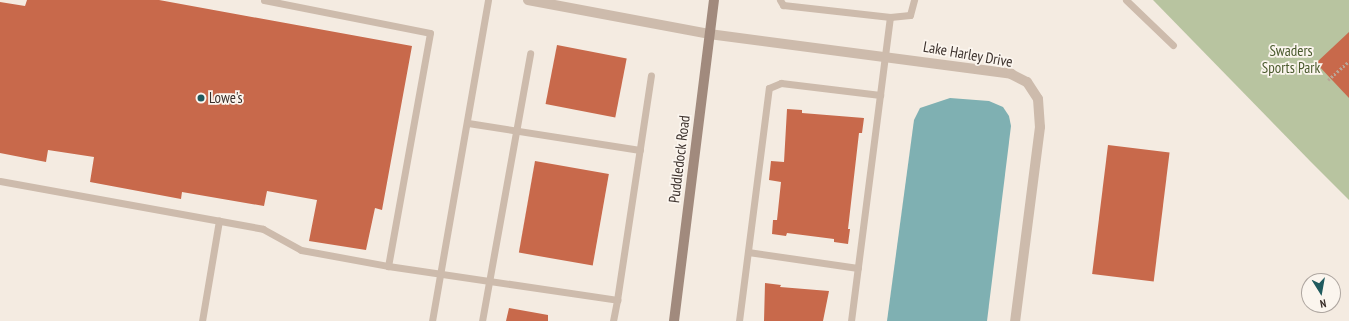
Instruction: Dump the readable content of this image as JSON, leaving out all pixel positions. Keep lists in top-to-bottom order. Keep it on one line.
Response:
{"streets":{"main road":["Puddledock Road"],"street":["Lake Harley Drive"]},"crossings":[["Lake Harley Drive","Puddledock Road"]],"parks":["Swaders Sports Park"],"places":["Lowe's"],"north":"bottom"}
